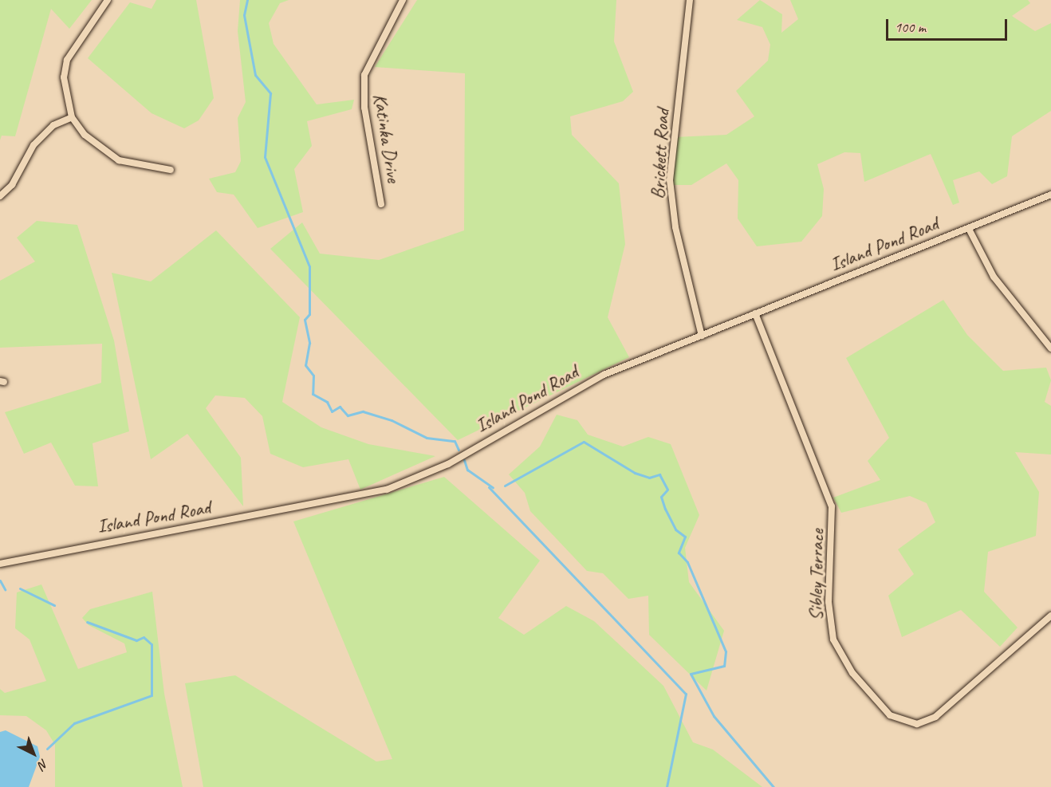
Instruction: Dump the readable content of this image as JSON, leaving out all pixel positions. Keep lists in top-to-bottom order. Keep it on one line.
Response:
{"streets":{"street":["Katinka Drive","Brickett Road","Island Pond Road","Sibley Terrace"]},"crossings":[["Brickett Road","Island Pond Road"],["Island Pond Road","Sibley Terrace"]],"scale_bar":"100 m","north":"bottom right"}
